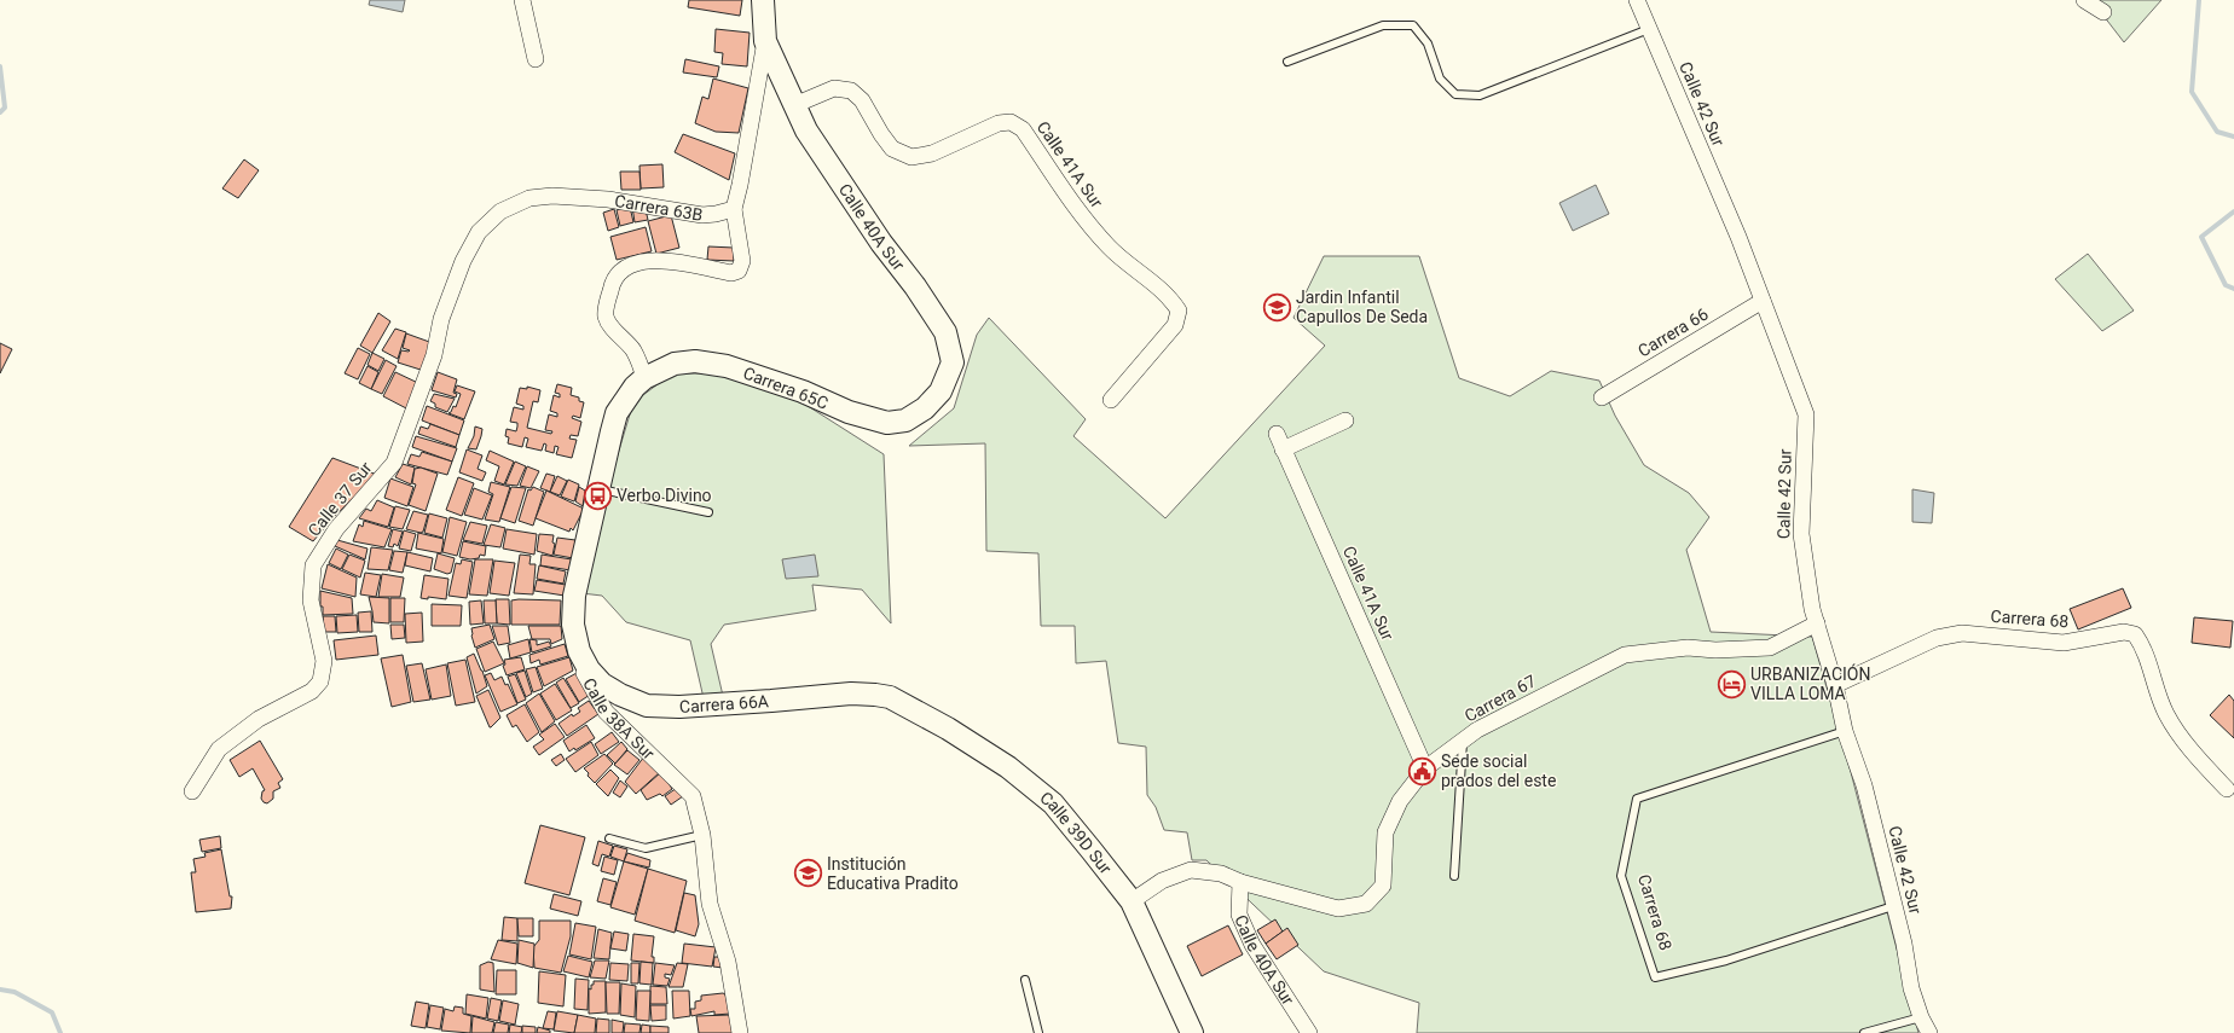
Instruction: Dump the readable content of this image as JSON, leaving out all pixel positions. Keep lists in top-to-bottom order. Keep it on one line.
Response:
{"streets":{"main road":["Calle 40A Sur","Carrera 65C","Carrera 66A","Calle 38A Sur","Calle 39D Sur"],"street":["Calle 42 Sur","Calle 41A Sur","Carrera 63B","Carrera 66","Calle 37 Sur","Carrera 68","Carrera 67"]},"crossings":[["Calle 42 Sur","Carrera 66"],["Calle 42 Sur","Carrera 68"],["Calle 42 Sur","Carrera 67"],["Calle 41A Sur","Calle 40A Sur"],["Calle 41A Sur","Carrera 67"],["Carrera 63B","Calle 37 Sur"],["Calle 40A Sur","Carrera 65C"],["Calle 40A Sur","Carrera 67"],["Carrera 65C","Calle 38A Sur"],["Carrera 67","Calle 39D Sur"],["Carrera 66A","Calle 38A Sur"],["Carrera 66A","Calle 39D Sur"]],"places":{"school or university":["Jardin Infantil Capullos De Seda","Institución Educativa Pradito"],"bus stop":["Verbo Divino"],"hotel":["URBANIZACIÓN VILLA LOMA"],"public building":["Sede social prados del este"]}}
